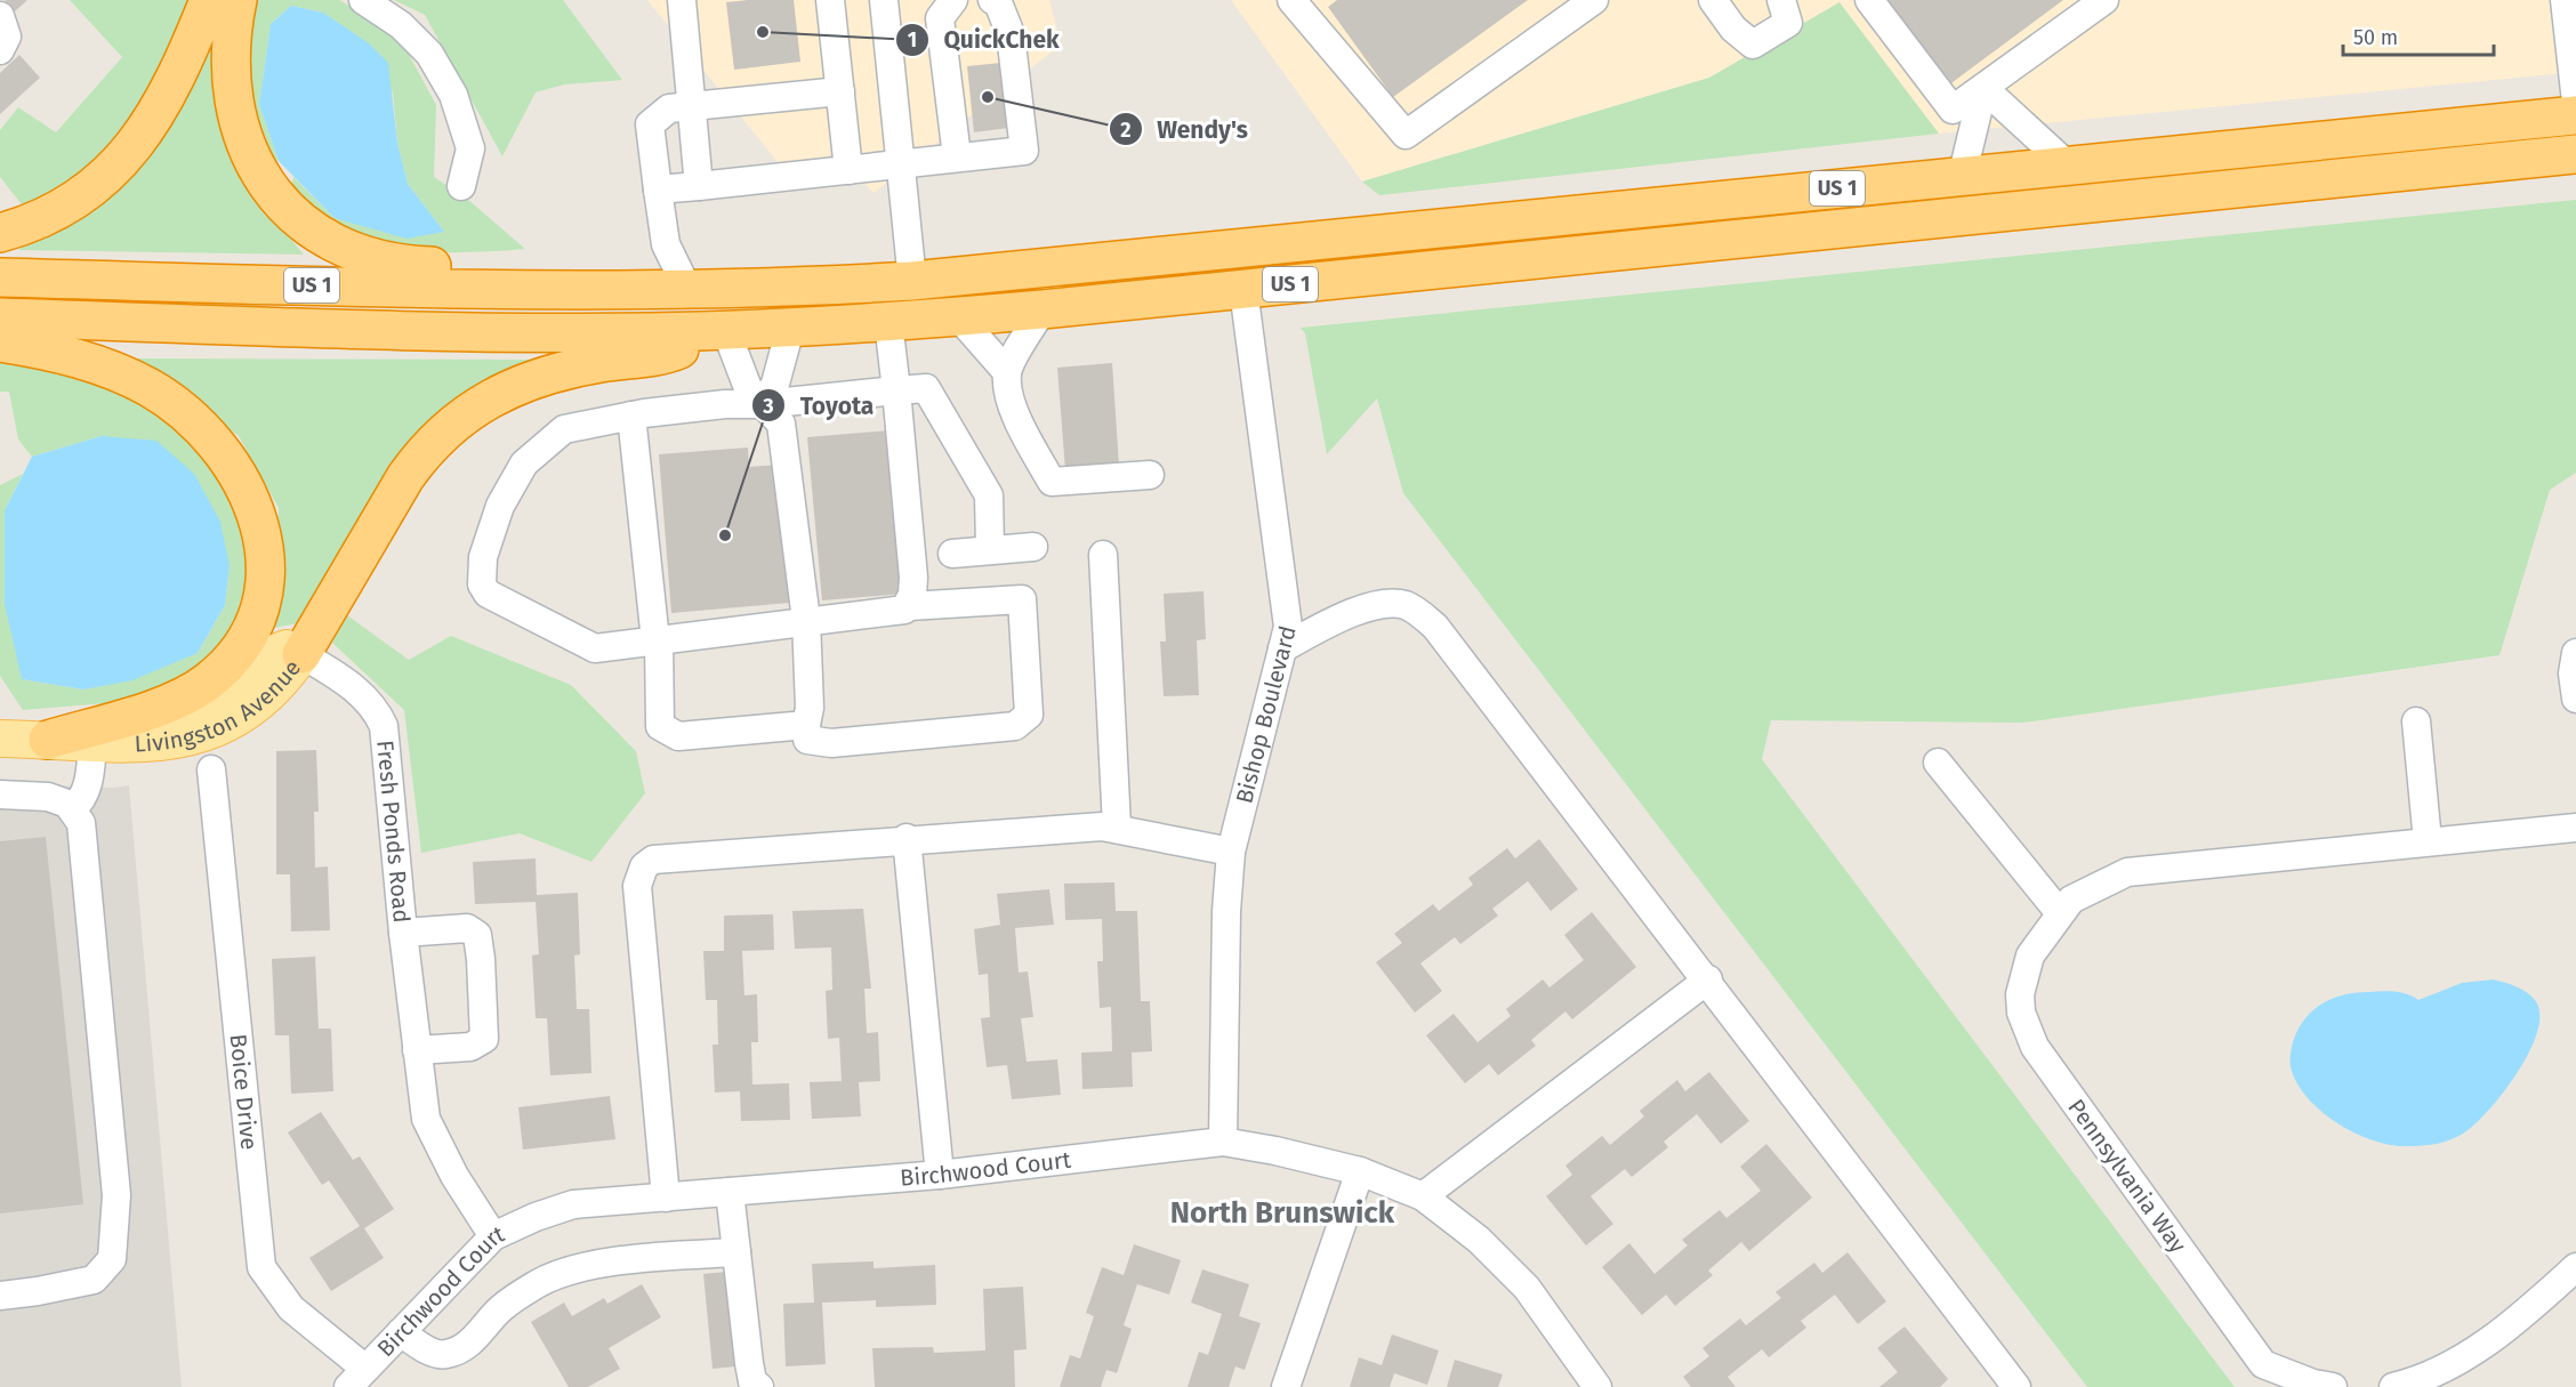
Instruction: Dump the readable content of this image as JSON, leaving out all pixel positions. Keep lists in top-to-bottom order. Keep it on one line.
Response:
{"streets":{"highway":["US 1"],"main road":["Livingston Avenue"],"street":["Bishop Boulevard","Fresh Ponds Road","Boice Drive","Birchwood Court","Pennsylvania Way"]},"crossings":[["US 1","Bishop Boulevard"],["Livingston Avenue","Fresh Ponds Road"],["Bishop Boulevard","Birchwood Court"],["Boice Drive","Birchwood Court"]],"districts":["North Brunswick"],"places":["QuickChek","Wendy's","Toyota"],"scale_bar":"50 m"}
